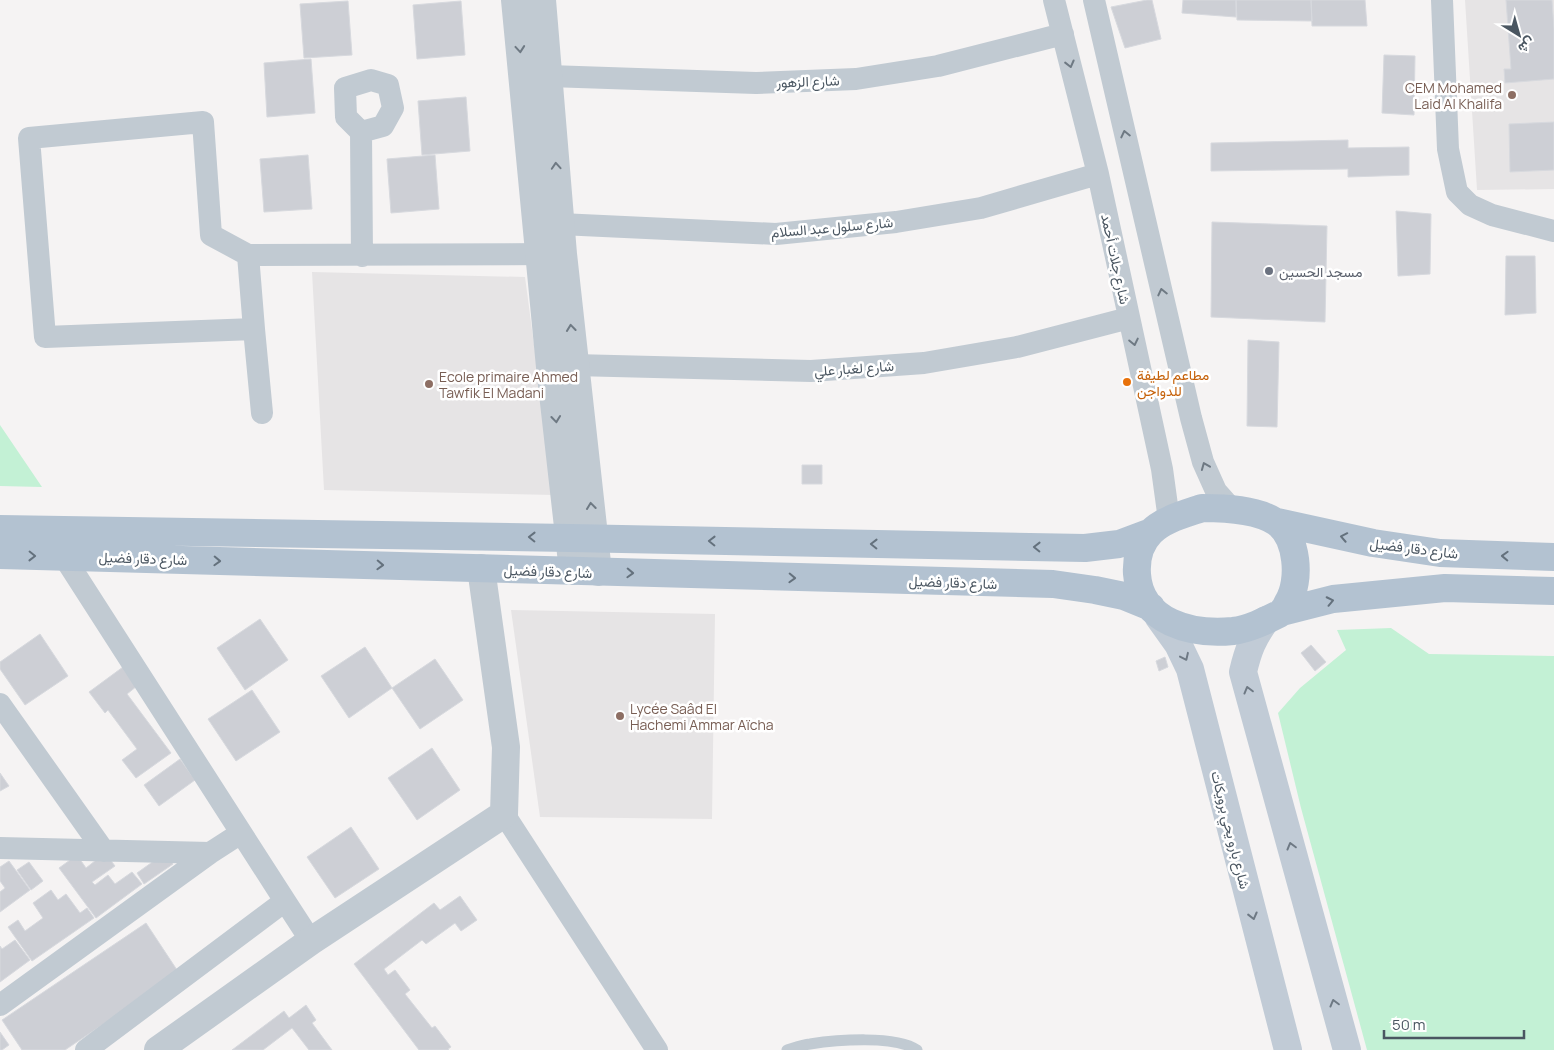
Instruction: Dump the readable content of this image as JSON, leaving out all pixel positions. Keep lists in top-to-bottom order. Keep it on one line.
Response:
{"streets":{"main road":["شارع دقار فضيل","شارع بارو يحي برويكات"],"street":["شارع الزهور","شارع سلول عبد السلام","شارع جلات أحمد","شارع لغبار علي"]},"crossings":[["شارع الزهور","شارع جلات أحمد"],["شارع سلول عبد السلام","شارع جلات أحمد"],["شارع جلات أحمد","شارع لغبار علي"],["شارع جلات أحمد","شارع دقار فضيل"],["شارع جلات أحمد","شارع بارو يحي برويكات"],["شارع دقار فضيل","شارع بارو يحي برويكات"]],"places":["CEM Mohamed Laid Al Khalifa","مسجد الحسين","مطاعم لطيفة للدواجن","Ecole primaire Ahmed Tawfik El Madani","Lycée Saâd El Hachemi Ammar Aïcha"],"scale_bar":"50 m","north":"bottom right"}
